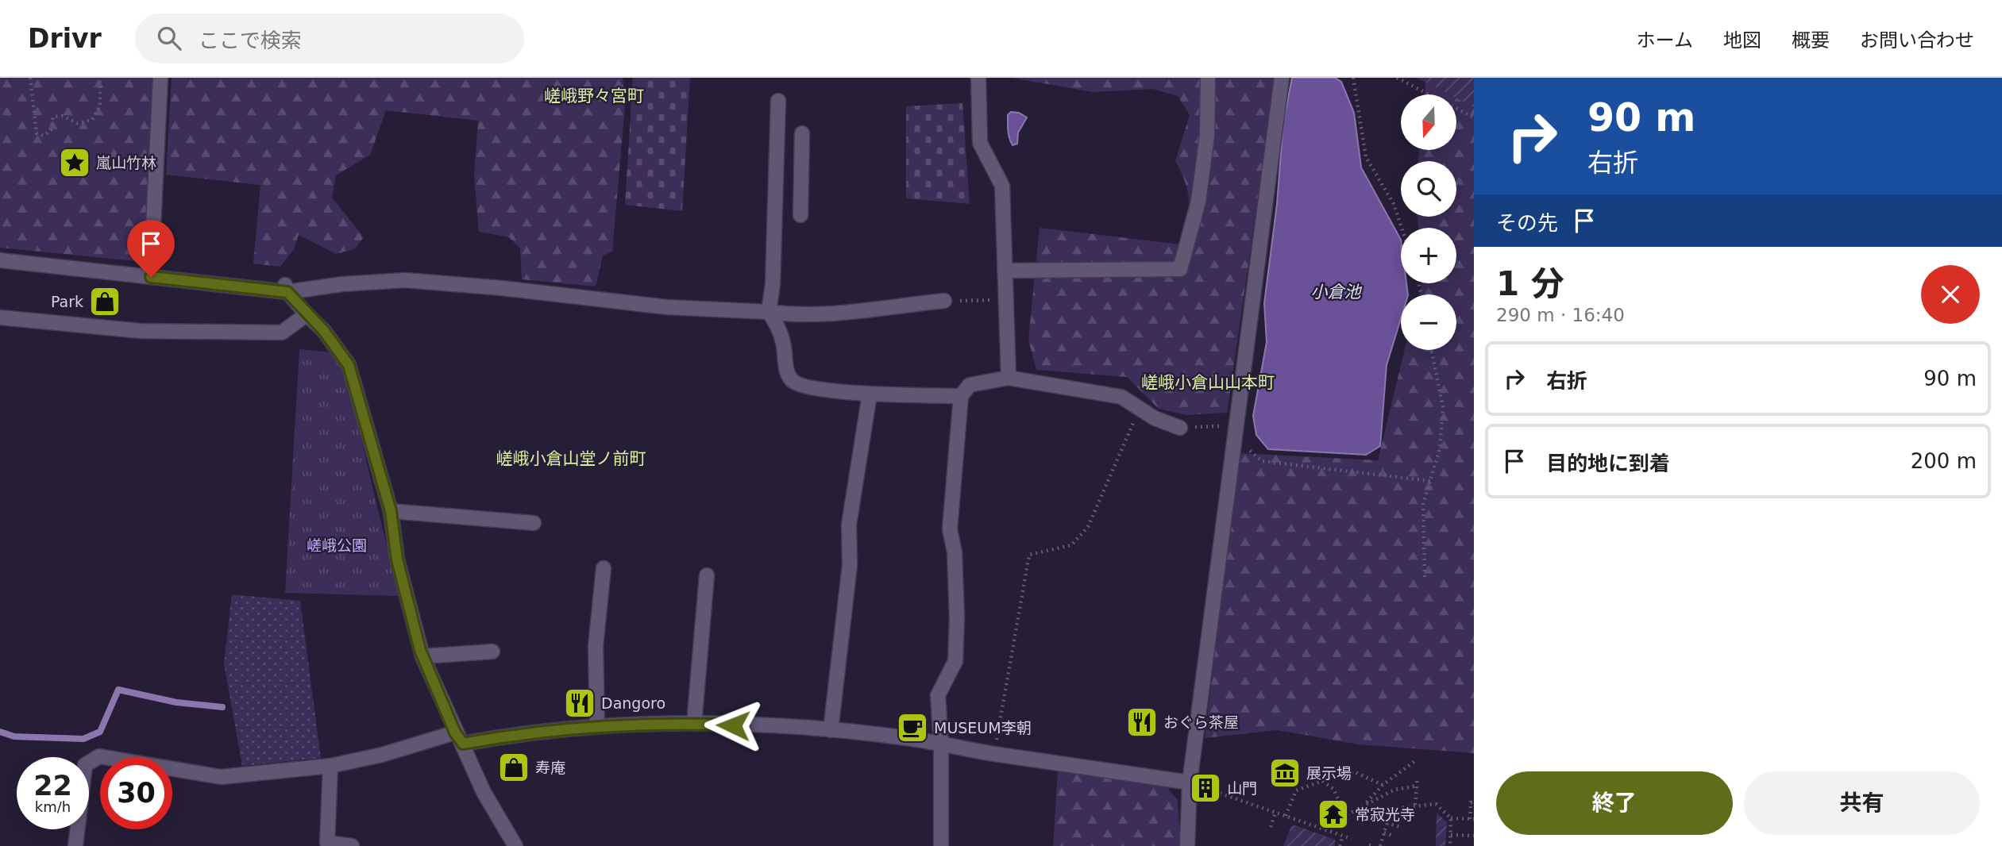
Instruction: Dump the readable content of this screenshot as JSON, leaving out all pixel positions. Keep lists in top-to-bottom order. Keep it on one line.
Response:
{"districts":["嵯峨野々宮町","嵯峨小倉山山本町","嵯峨小倉山堂ノ前町"],"water":["小倉池"],"parks":["嵯峨公園"],"places":{"place":["嵐山竹林"],"shop":["Park","寿庵"],"restaurant":["Dangoro","おぐら茶屋"],"cafe":["MUSEUM李朝"],"museum":["展示場"],"building":["山門"],"temple":["常寂光寺"]},"north":"bottom","page":{"header":"Drivr","search":"ここで検索","nav":["ホーム","地図","概要","お問い合わせ"],"turn":["90 m","右折"],"map_buttons":["+","−"],"then":"その先","heading":["1 分","290 m · 16:40"],"list":[{"name":"右折","value":"90 m"},{"name":"目的地に到着","value":"200 m"}],"speed":"22 km/h","limit":"30","buttons":["終了","共有"]}}
